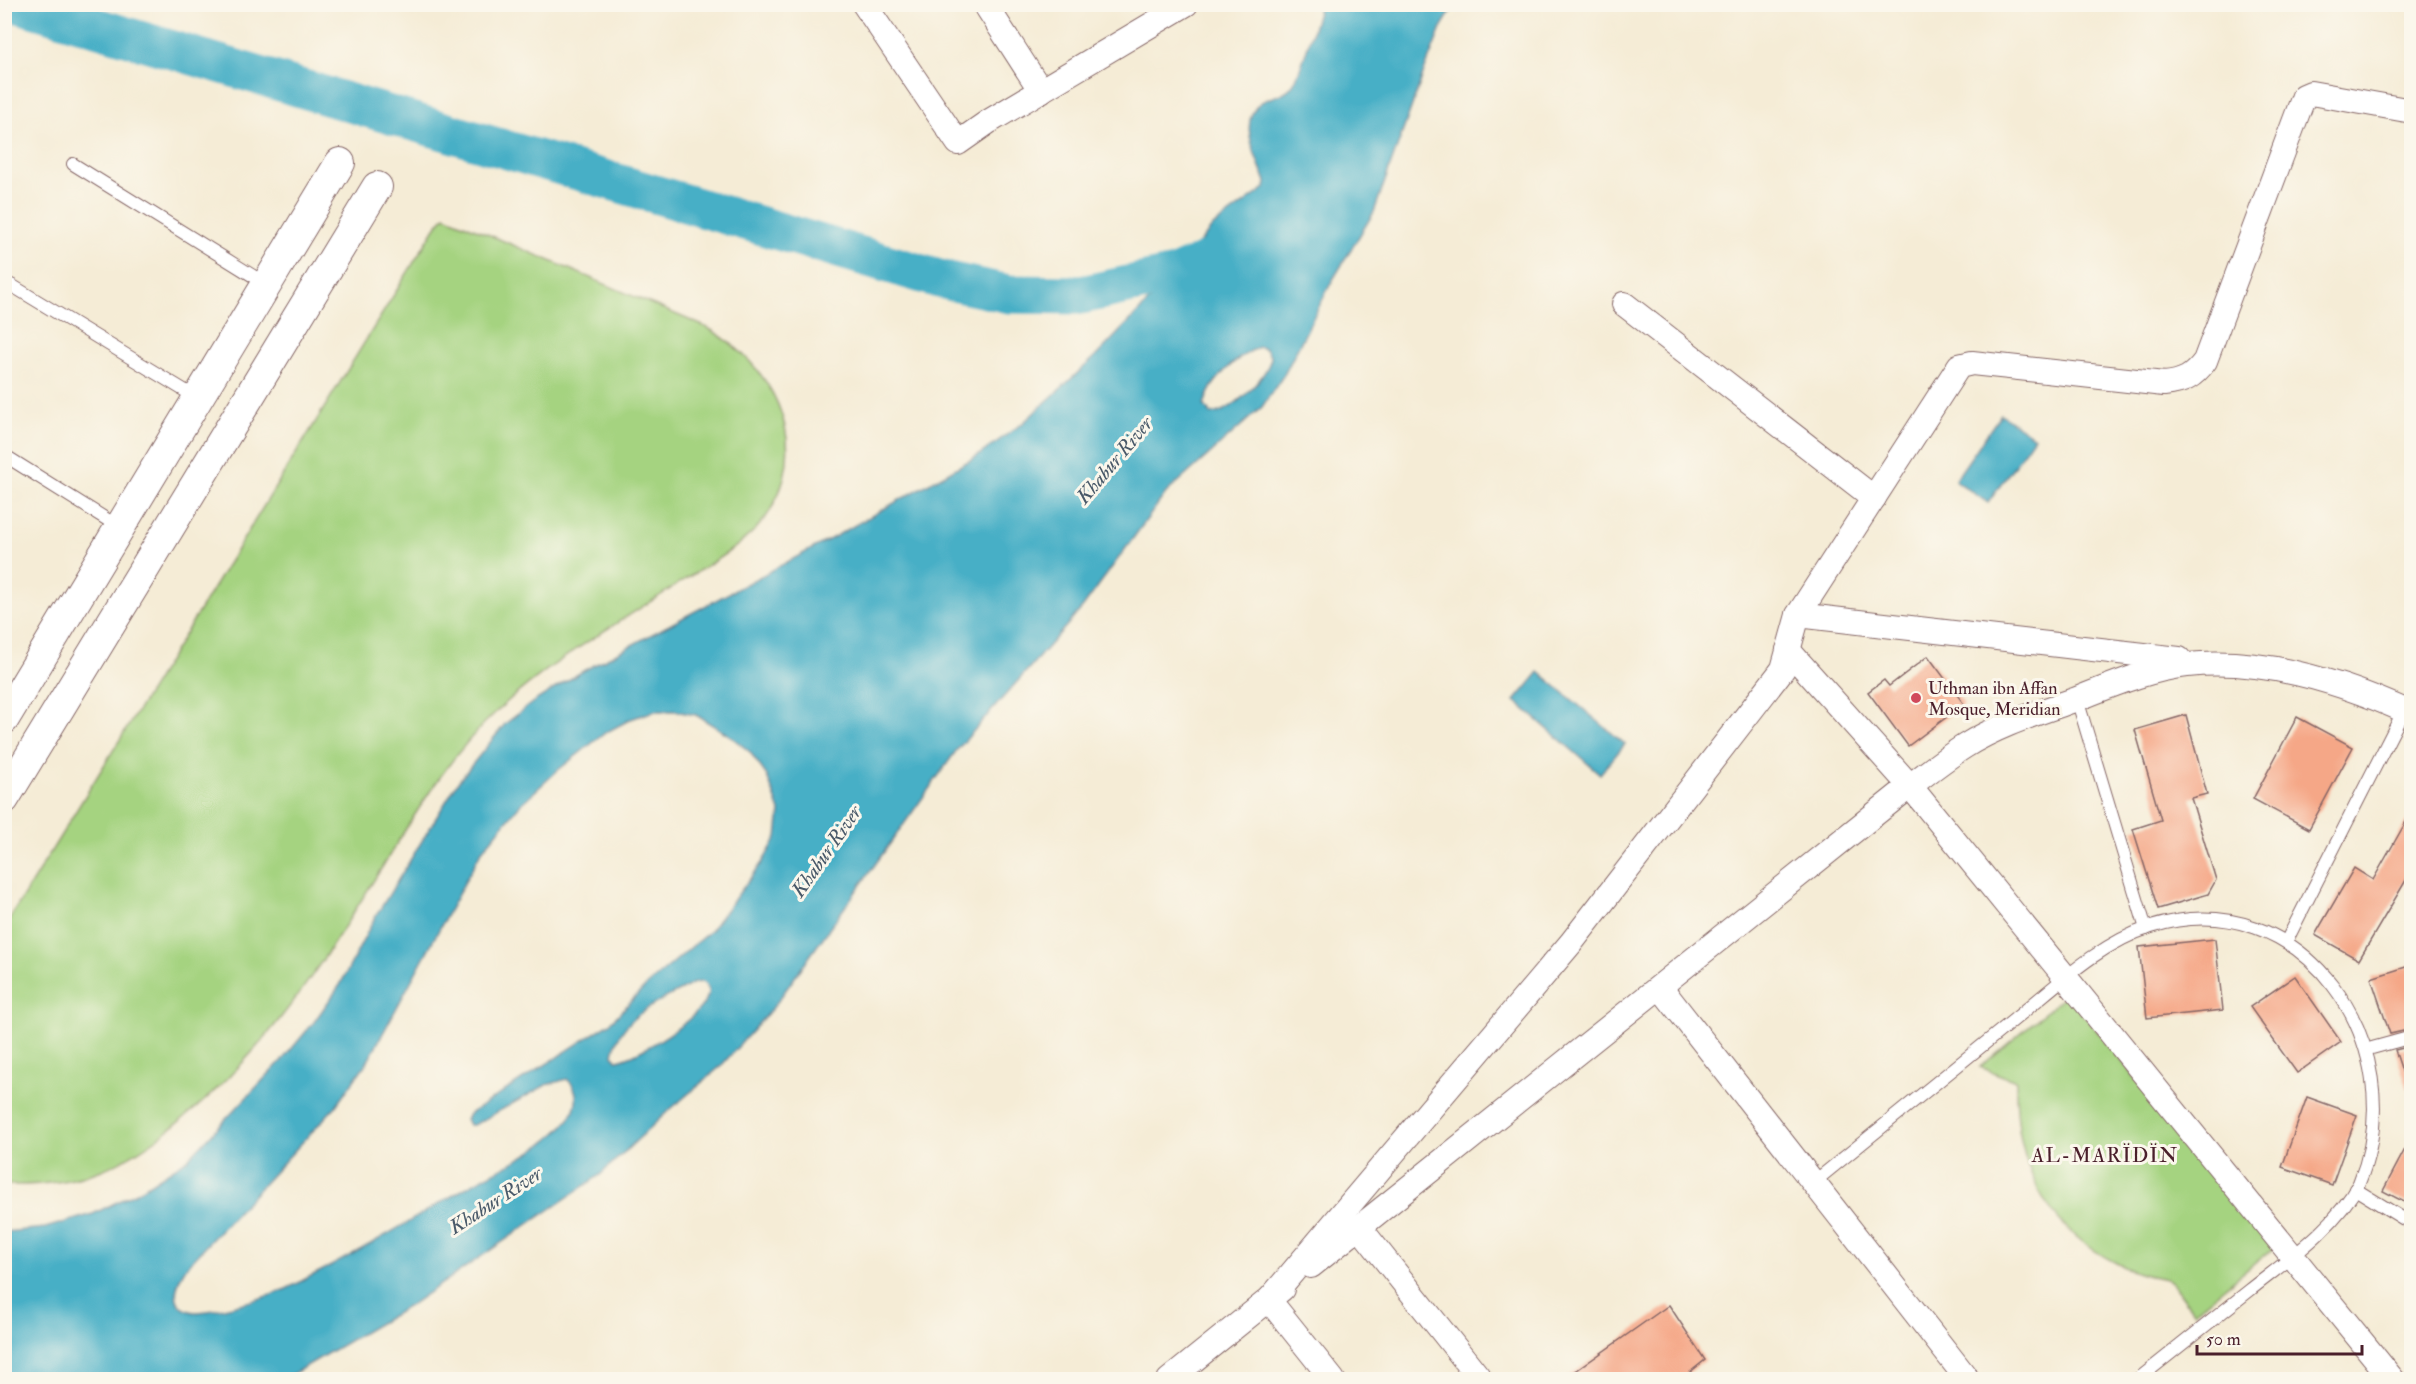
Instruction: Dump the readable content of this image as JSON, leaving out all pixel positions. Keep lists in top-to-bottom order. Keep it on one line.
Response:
{"districts":["AL-MARÏDÏN"],"water":["Khabur River"],"places":["Uthman ibn Affan Mosque, Meridian"],"scale_bar":"50 m"}
